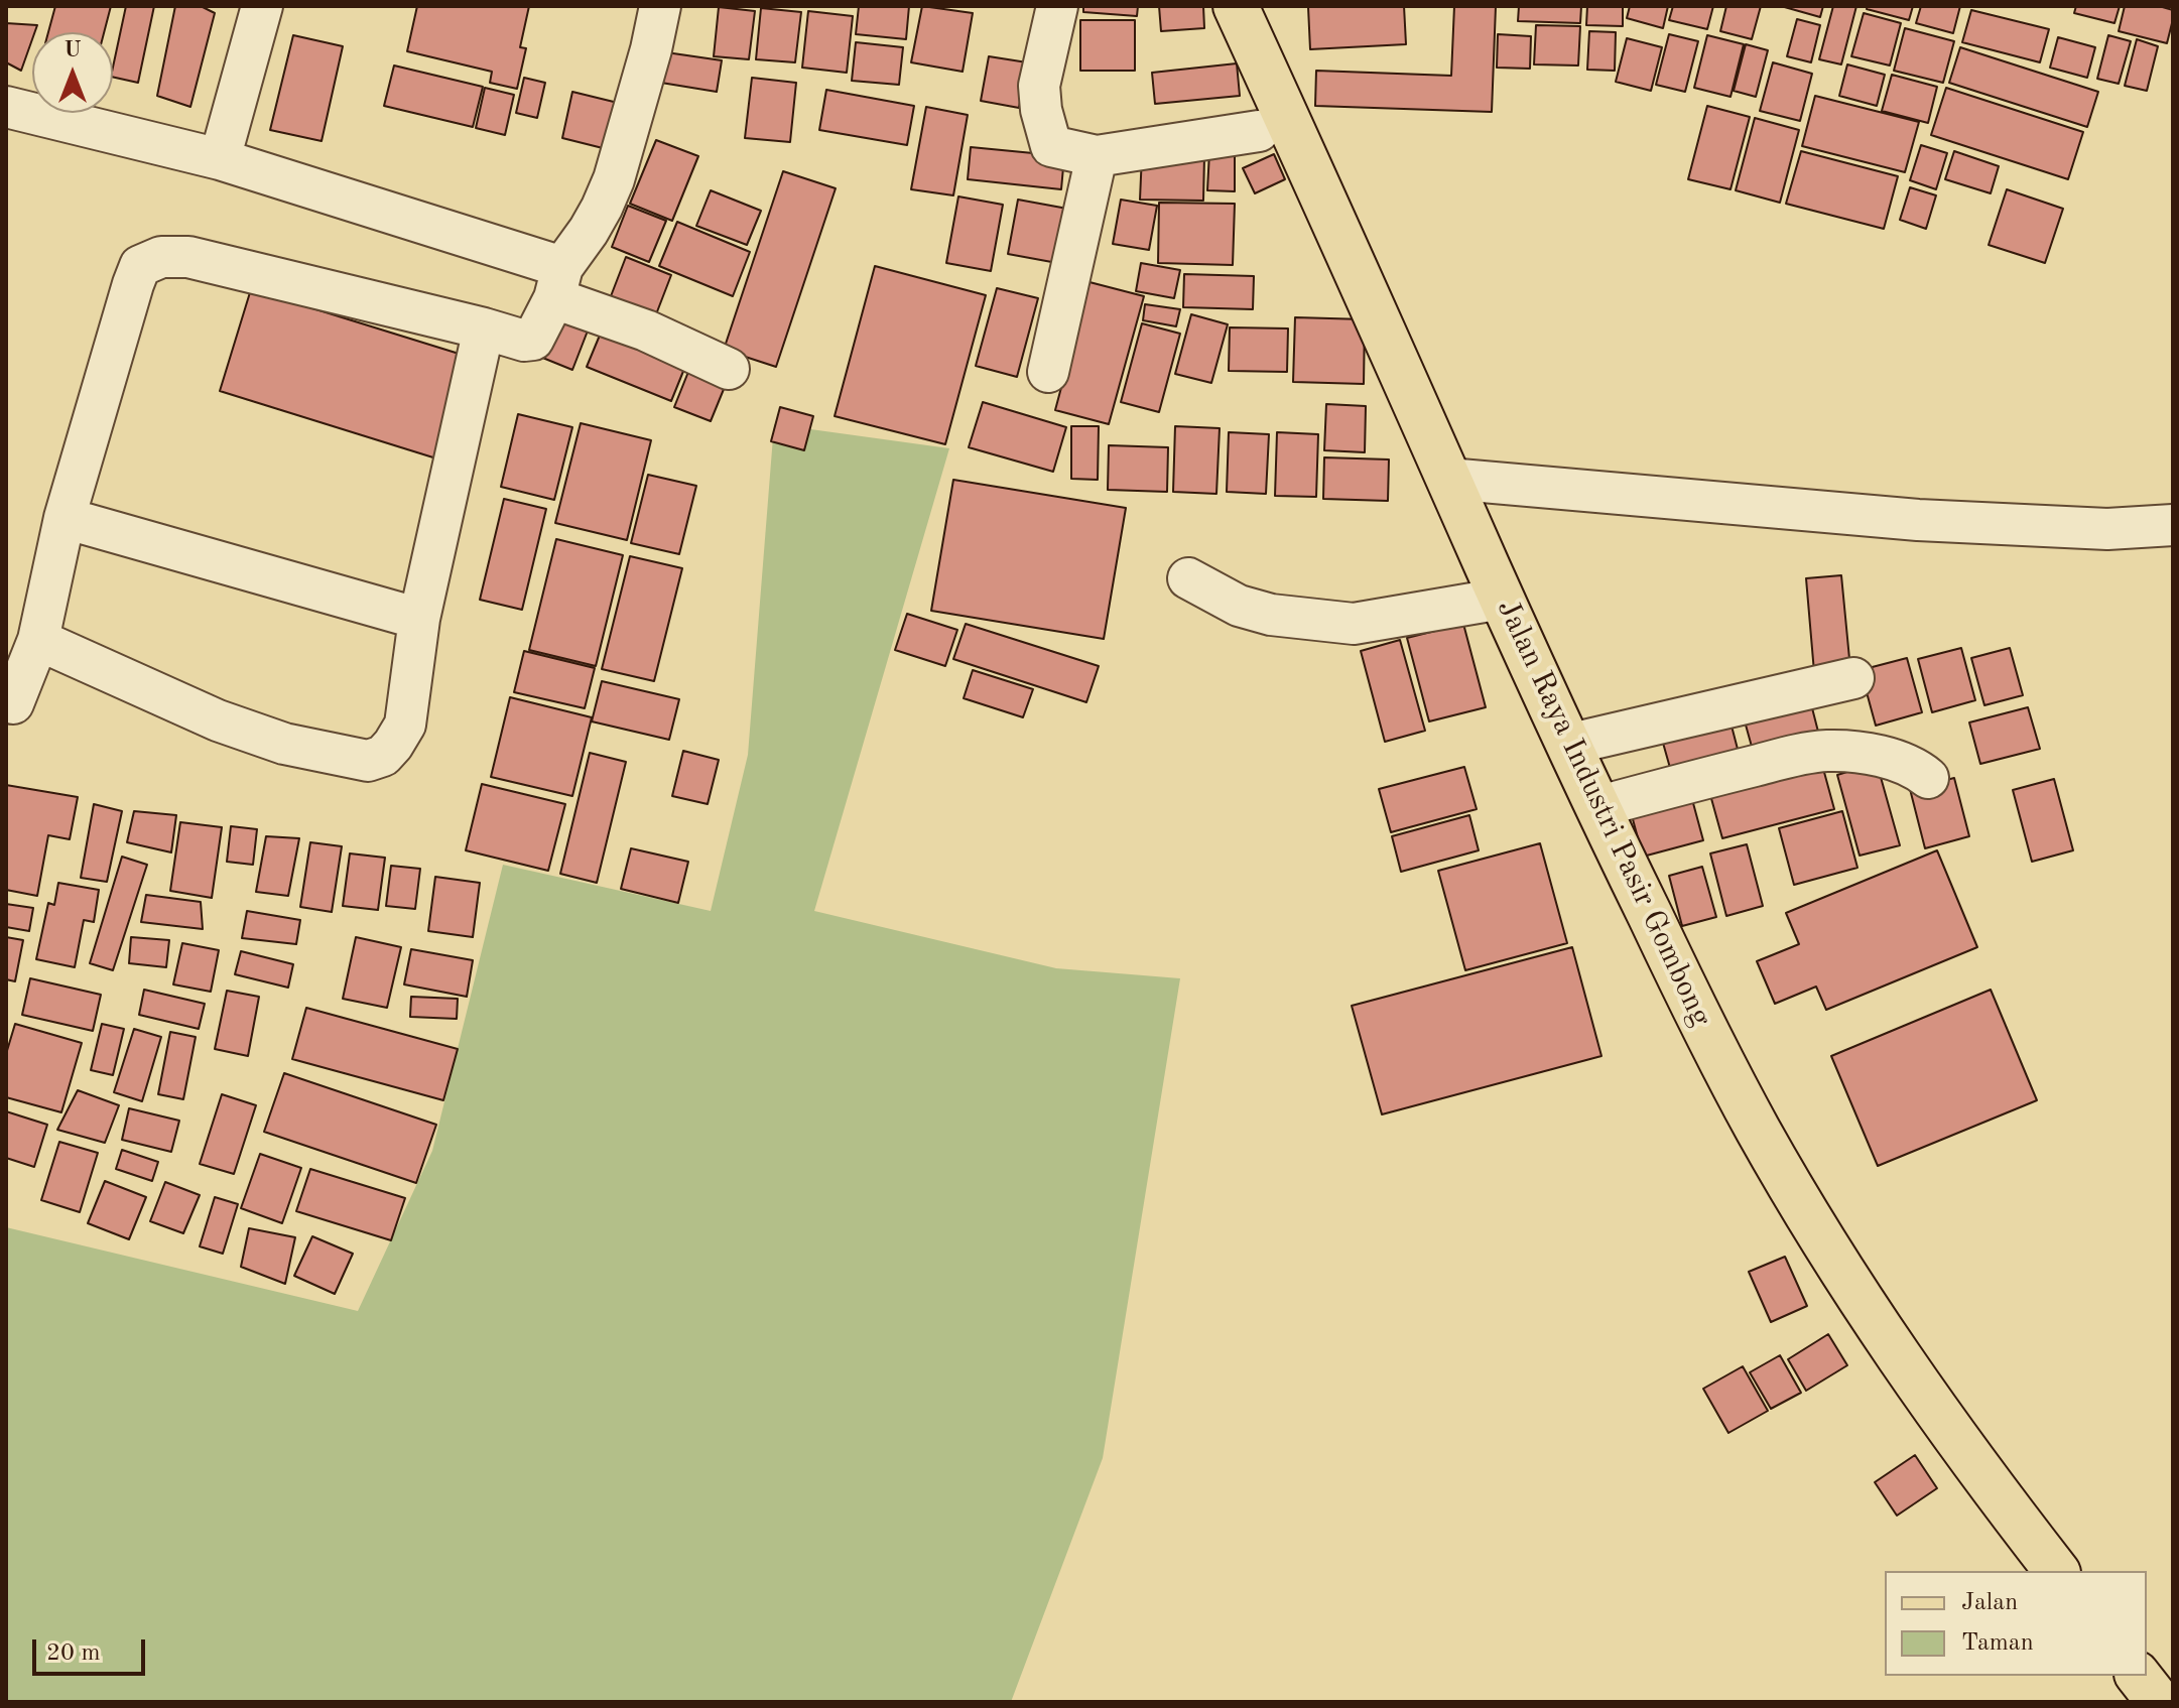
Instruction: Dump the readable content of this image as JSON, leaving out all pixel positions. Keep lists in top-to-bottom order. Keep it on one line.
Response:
{"streets":{"main road":["Jalan Raya Industri Pasir Gombong"]},"legend":["Jalan","Taman"],"scale_bar":"20 m","north":"top"}
